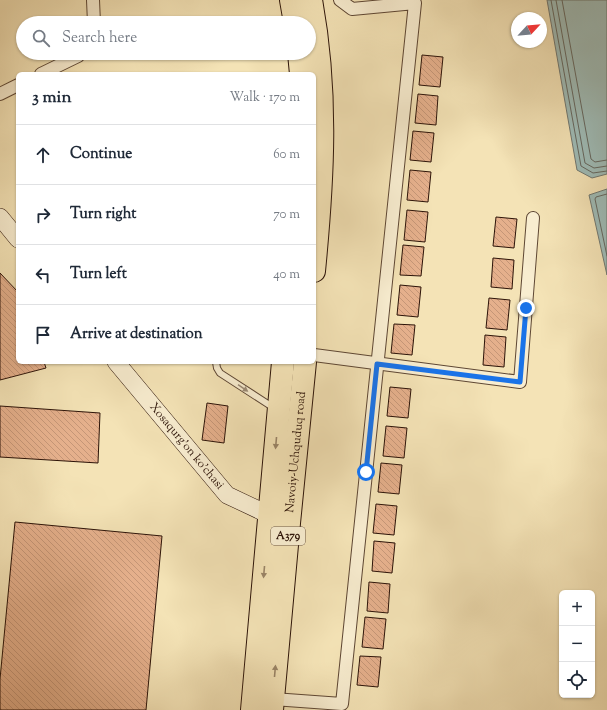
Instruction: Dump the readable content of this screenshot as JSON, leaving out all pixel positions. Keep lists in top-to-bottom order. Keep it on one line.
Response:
{"streets":{"highway":["Navoiy-Uchquduq road","A379"],"street":["Xosaqurg'on ko'chasi"]},"crossings":[["Xosaqurg'on ko'chasi","Navoiy-Uchquduq road"]],"north":"top right","page":{"search":"Search here","heading":["3 min","Walk · 170 m"],"list":[["Continue","60 m"],["Turn right","70 m"],["Turn left","40 m"],"Arrive at destination"],"map_buttons":["+","−"]}}
